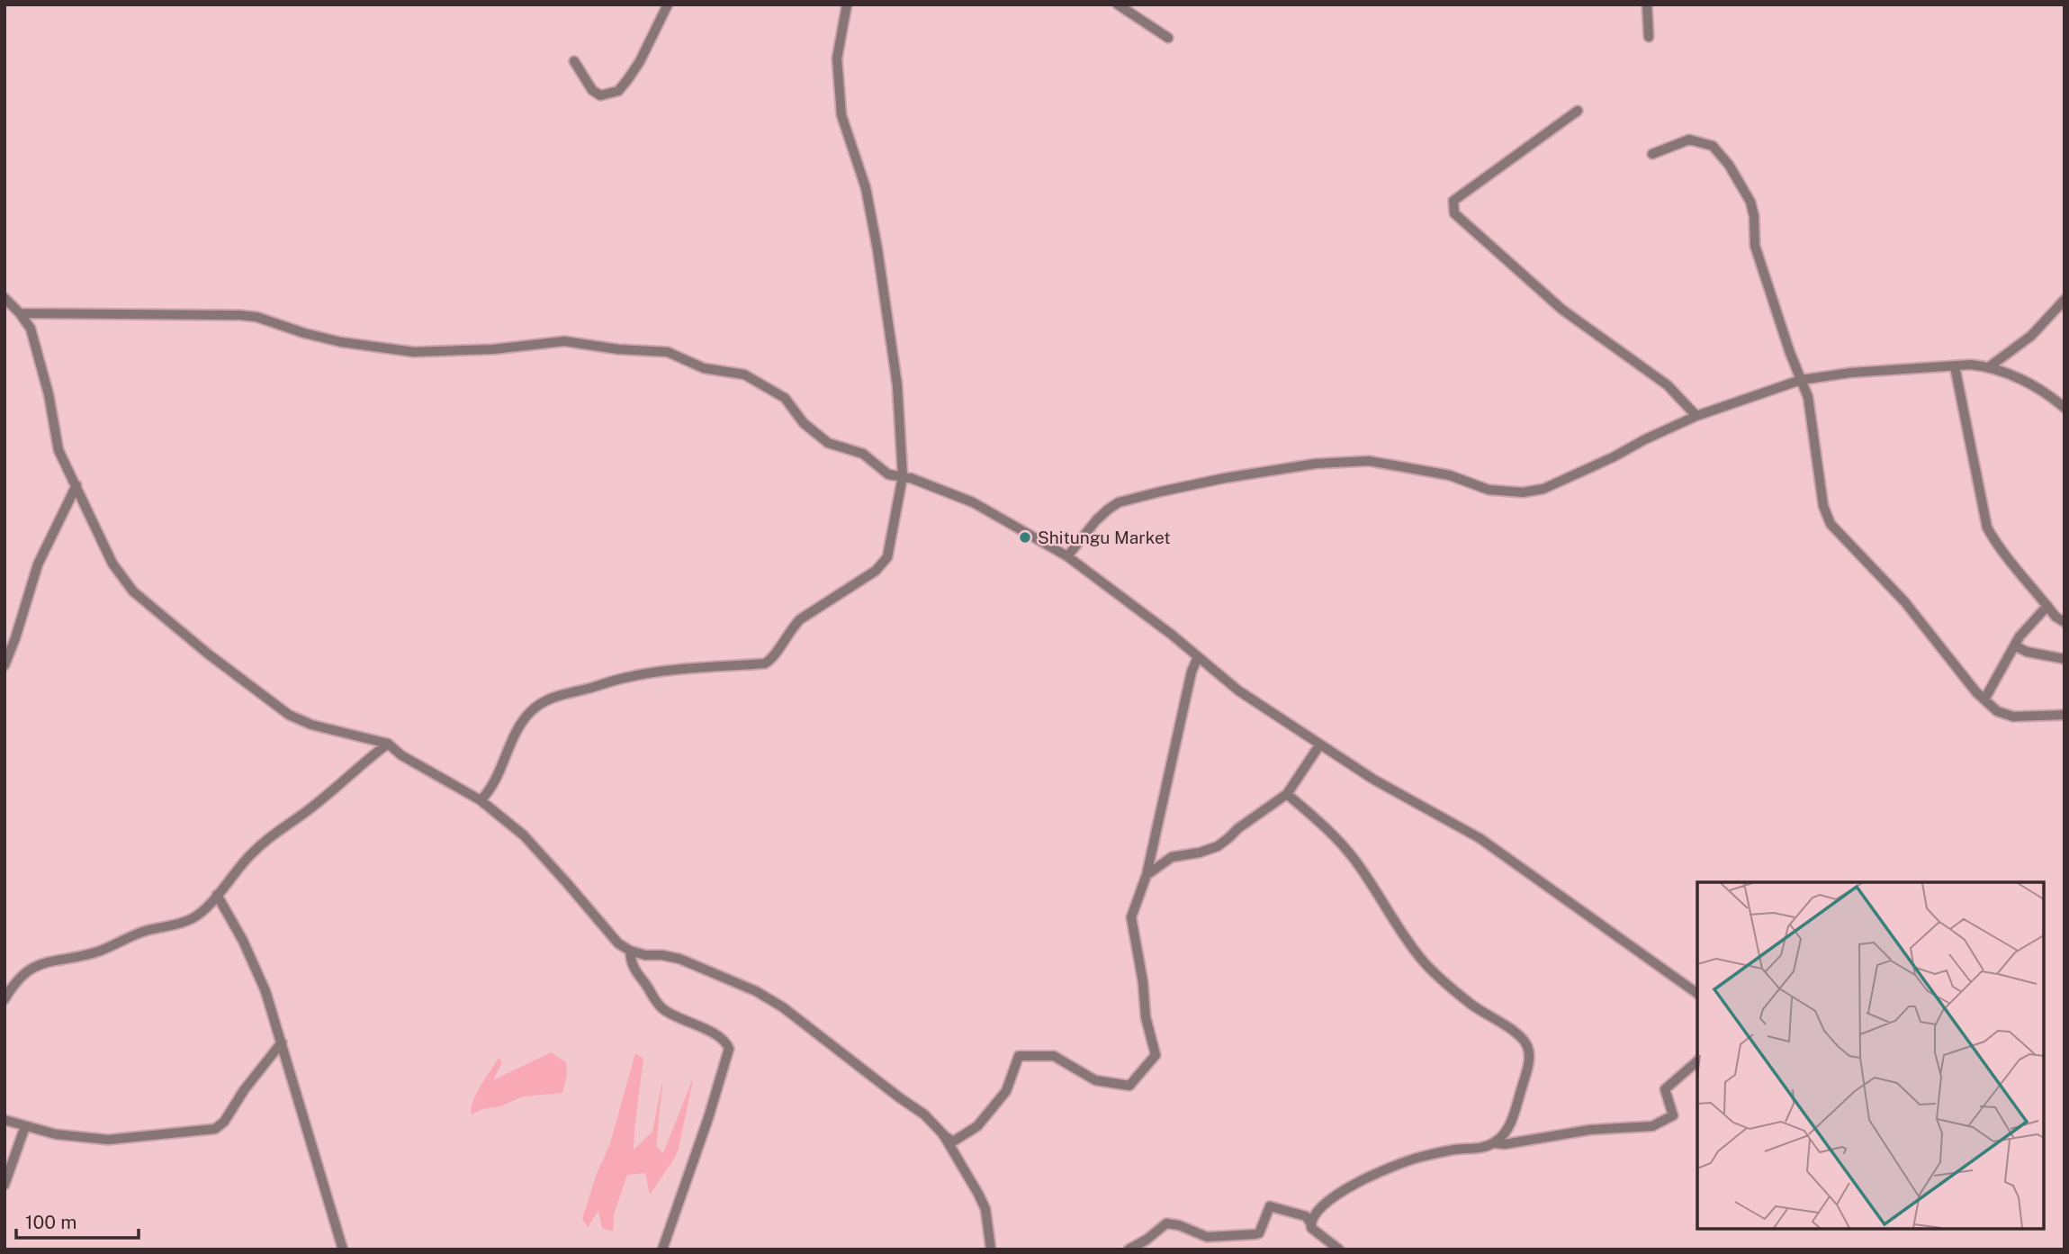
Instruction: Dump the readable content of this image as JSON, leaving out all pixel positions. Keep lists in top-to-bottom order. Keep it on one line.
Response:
{"places":["Shitungu Market"],"scale_bar":"100 m"}
